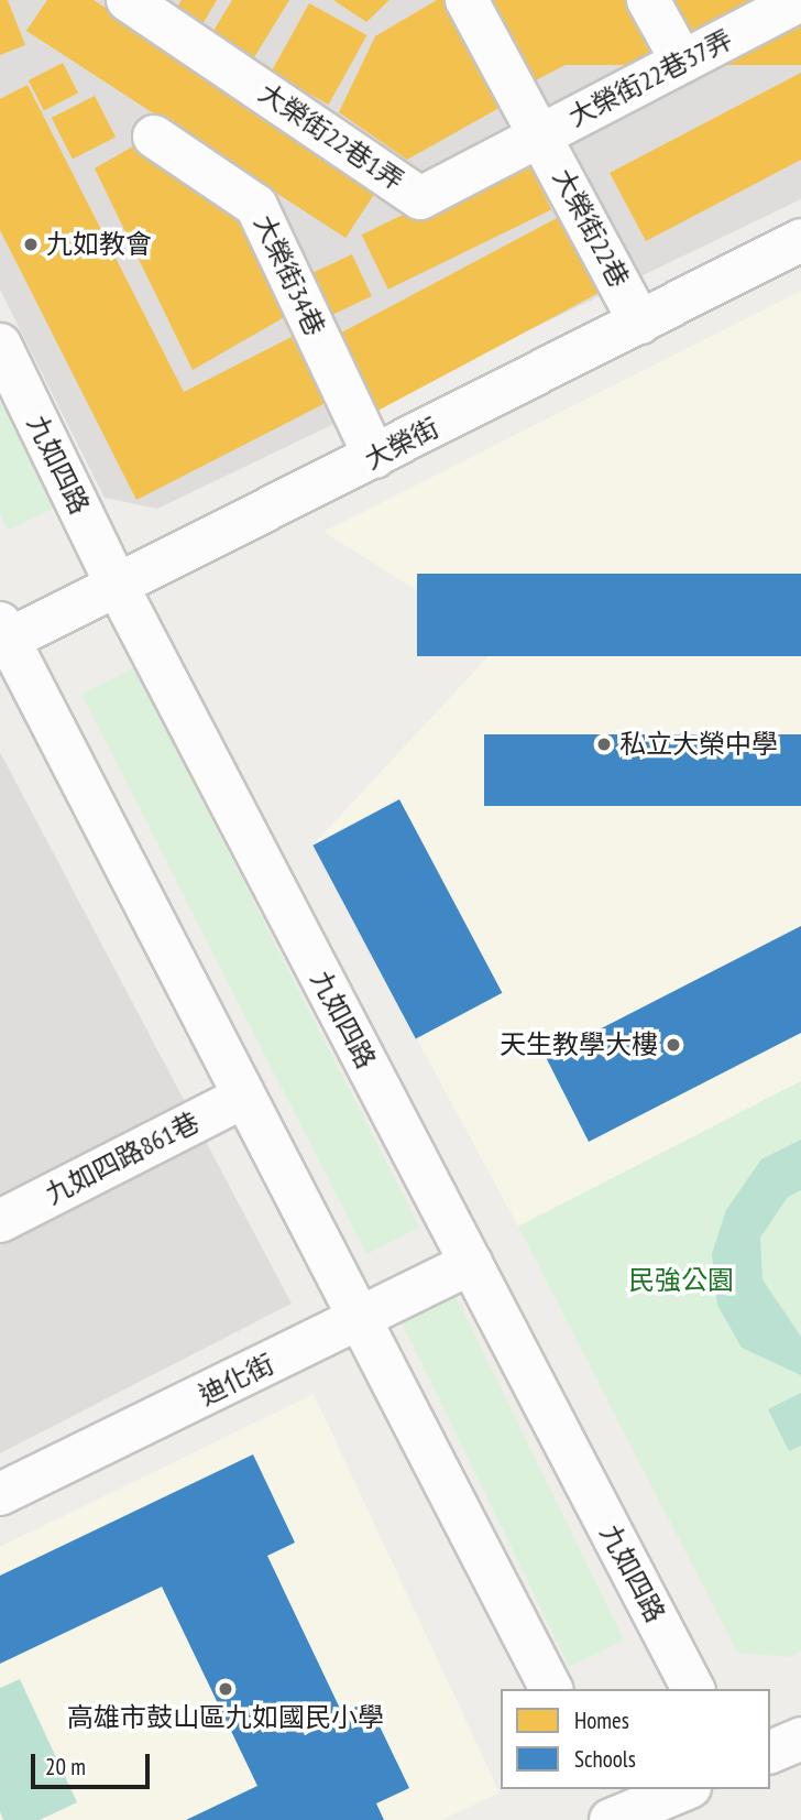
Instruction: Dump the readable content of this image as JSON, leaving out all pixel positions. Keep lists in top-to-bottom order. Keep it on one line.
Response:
{"streets":{"street":["大榮街22巷37弄","大榮街22巷1弄","大榮街22巷","大榮街34巷","大榮街","九如四路","九如四路861巷","迪化街"]},"crossings":[["大榮街22巷37弄","大榮街22巷1弄"],["大榮街22巷37弄","大榮街22巷"],["大榮街22巷1弄","大榮街22巷"],["大榮街22巷","大榮街"],["大榮街34巷","大榮街"],["大榮街","九如四路"],["九如四路","迪化街"]],"parks":["民強公園"],"places":["九如教會","私立大榮中學","天生教學大樓","高雄市鼓山區九如國民小學"],"legend":["Homes","Schools"],"scale_bar":"20 m"}
